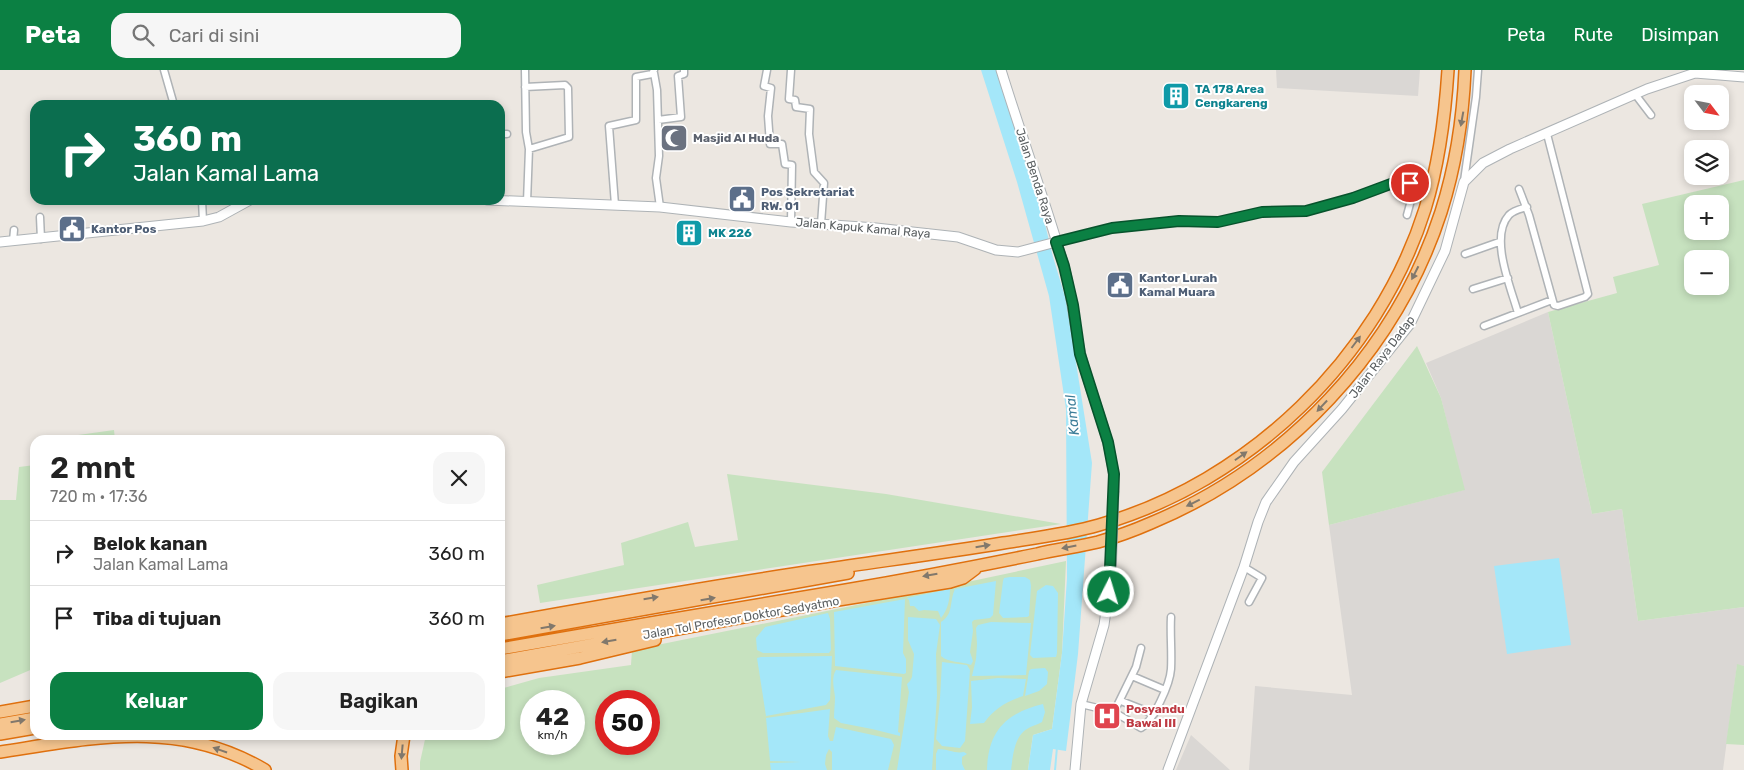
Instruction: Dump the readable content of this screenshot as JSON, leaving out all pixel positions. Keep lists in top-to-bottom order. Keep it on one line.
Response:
{"streets":{"highway":["Jalan Tol Profesor Doktor Sedyatmo"],"main road":["Jalan Benda Raya","Jalan Kapuk Kamal Raya","Jalan Raya Dadap"]},"crossings":[["Jalan Benda Raya","Jalan Kapuk Kamal Raya"]],"water":["Kamal"],"places":{"building":["TA 178 Area Cengkareng","MK 226"],"mosque":["Masjid Al Huda"],"public building":["Pos Sekretariat RW. 01","Kantor Pos","Kantor Lurah Kamal Muara"],"hospital":["Posyandu Bawal III"]},"north":"bottom right","page":{"header":"Peta","search":"Cari di sini","nav":["Peta","Rute","Disimpan"],"map_buttons":["+","−"],"turn":["360 m","Jalan Kamal Lama"],"heading":["2 mnt","720 m · 17:36"],"list":[{"name":"Belok kanan","note":"Jalan Kamal Lama","value":"360 m"},{"name":"Tiba di tujuan","value":"360 m"}],"buttons":["Keluar","Bagikan"],"speed":"42 km/h","limit":"50"}}
